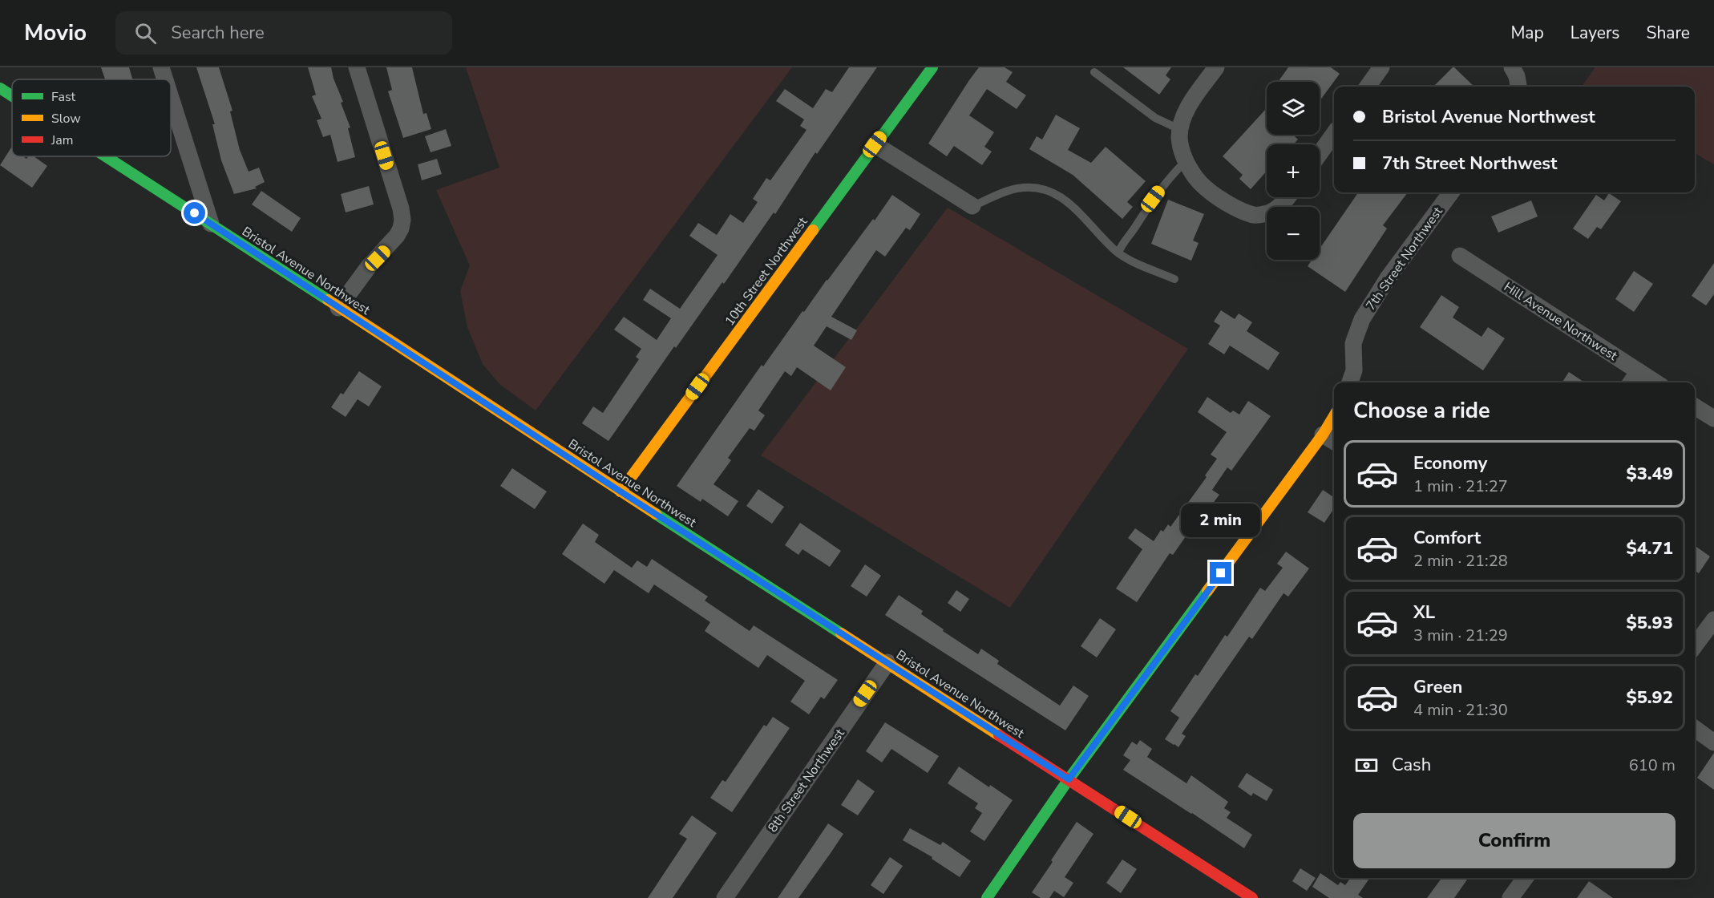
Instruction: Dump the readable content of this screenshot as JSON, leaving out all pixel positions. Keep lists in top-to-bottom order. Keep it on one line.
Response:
{"streets":{"street":["7th Street Northwest","Bristol Avenue Northwest","10th Street Northwest","Hill Avenue Northwest","8th Street Northwest"]},"crossings":[["Bristol Avenue Northwest","10th Street Northwest"],["Bristol Avenue Northwest","8th Street Northwest"]],"legend":["Fast","Slow","Jam"],"page":{"header":"Movio","search":"Search here","nav":["Map","Layers","Share"],"map_buttons":["+","−"],"banner":["Bristol Avenue Northwest","7th Street Northwest"],"heading":"Choose a ride","list":[{"name":"Economy","note":"1 min · 21:27","value":"$3.49"},{"name":"Comfort","note":"2 min · 21:28","value":"$4.71"},{"name":"XL","note":"3 min · 21:29","value":"$5.93"},{"name":"Green","note":"4 min · 21:30","value":"$5.92"}],"bubble":"2 min","pay":["Cash","610 m"],"buttons":"Confirm"}}
